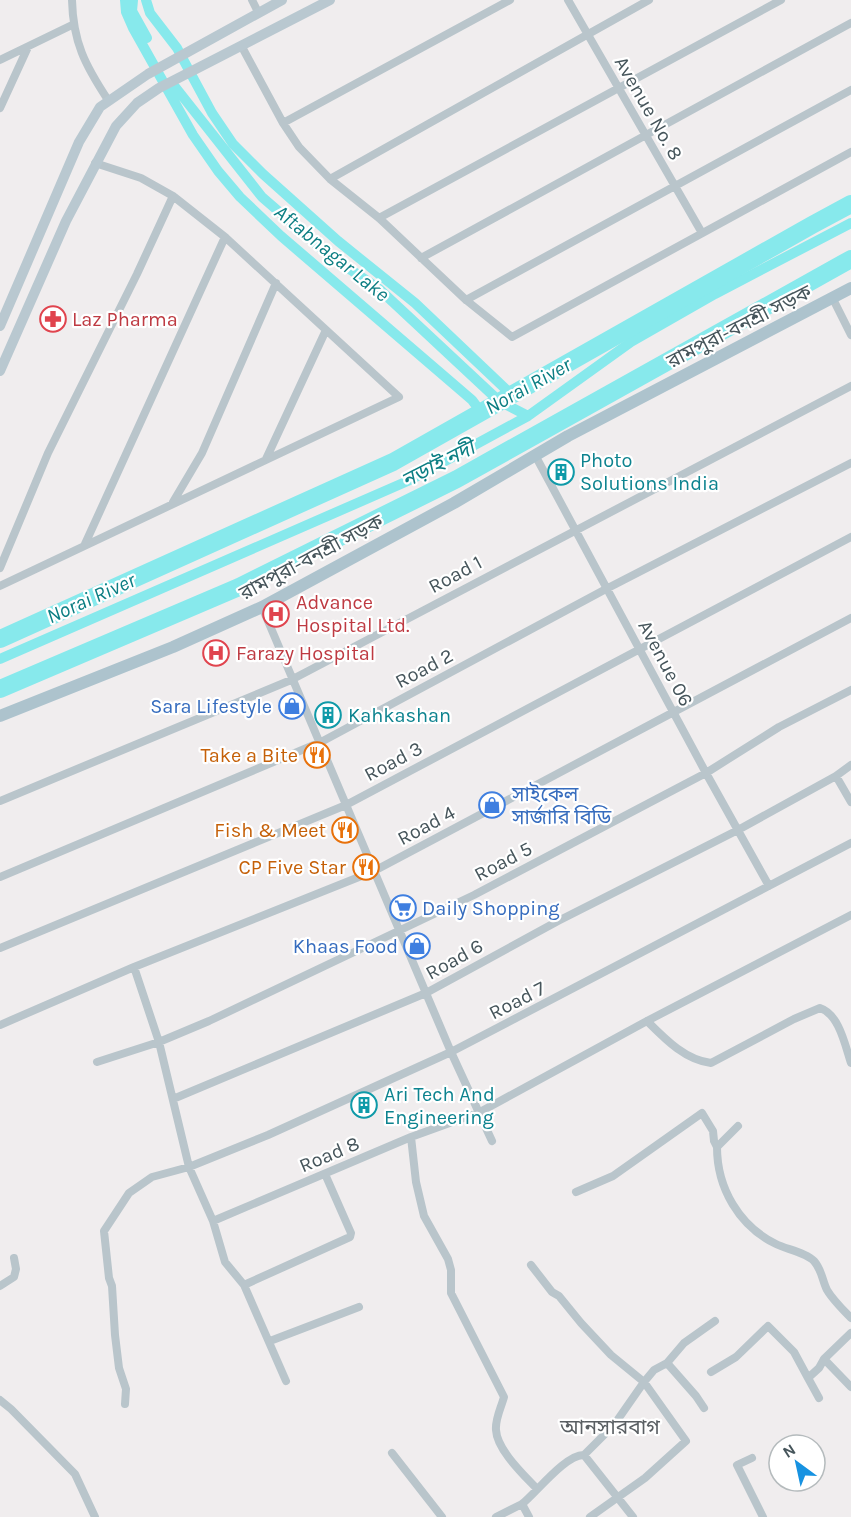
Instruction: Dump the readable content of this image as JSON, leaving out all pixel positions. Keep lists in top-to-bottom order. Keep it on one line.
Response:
{"streets":{"main road":["রামপুরা-বনশ্রী সড়ক"],"street":["Avenue No. 8","Road 1","Avenue 06","Road 2","Road 3","Road 4","Road 5","Road 6","Road 7","Road 8"]},"crossings":[["রামপুরা-বনশ্রী সড়ক","Avenue 06"],["Road 1","Avenue 06"],["Avenue 06","Road 2"],["Avenue 06","Road 3"],["Avenue 06","Road 4"],["Avenue 06","Road 5"],["Avenue 06","Road 6"],["Avenue 06","Road 7"]],"districts":["আনসারবাগ"],"water":["Aftabnagar Lake","Norai River","নড়াই নদী"],"places":{"pharmacy":["Laz Pharma"],"building":["Photo Solutions India","Kahkashan","Ari Tech And Engineering"],"hospital":["Advance Hospital Ltd.","Farazy Hospital"],"shop":["Sara Lifestyle","সাইকেল সার্জারি বিডি","Khaas Food"],"restaurant":["Take a Bite","Fish & Meet","CP Five Star"],"supermarket":["Daily Shopping"]},"north":"top left"}
